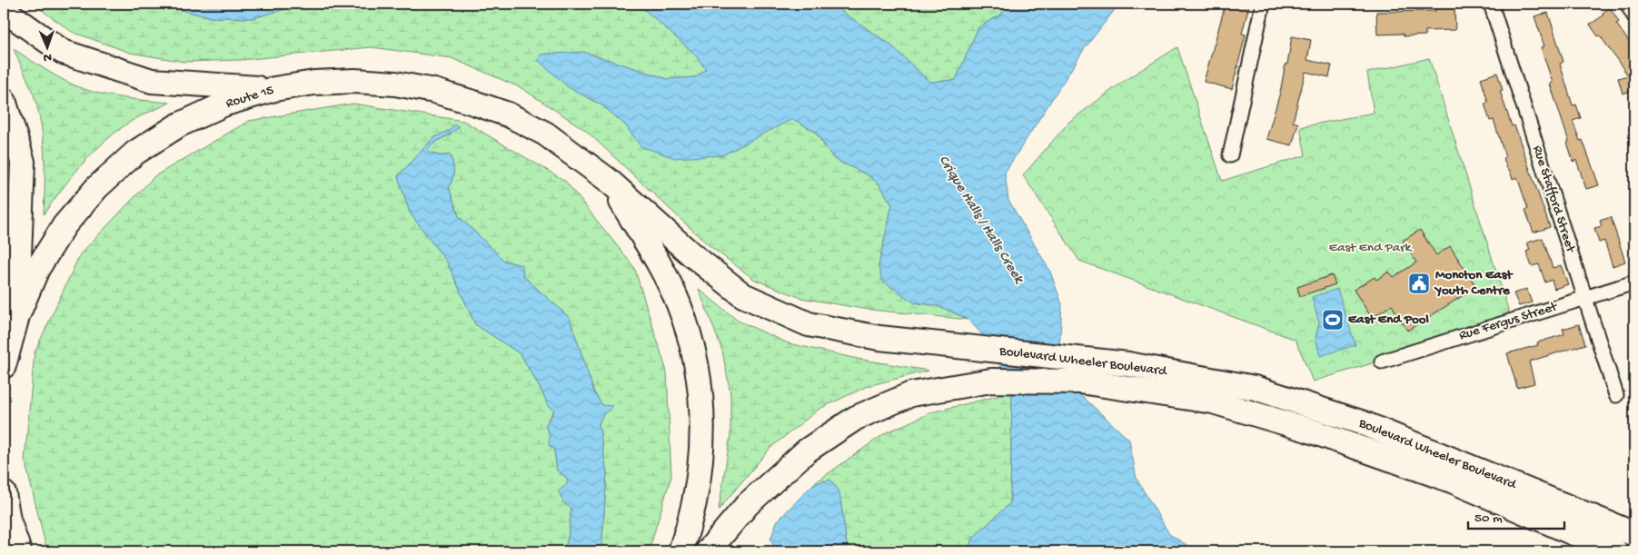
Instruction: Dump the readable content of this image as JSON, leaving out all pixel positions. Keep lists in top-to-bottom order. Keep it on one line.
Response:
{"streets":{"highway":["Route 15","Boulevard Wheeler Boulevard"],"street":["Rue Stafford Street","Rue Fergus Street"]},"crossings":[["Route 15","Boulevard Wheeler Boulevard"],["Rue Stafford Street","Rue Fergus Street"]],"water":["Crique Halls / Halls Creek"],"parks":["East End Park"],"places":{"public building":["Moncton East Youth Centre"],"sports":["East End Pool"]},"scale_bar":"50 m","north":"bottom"}
